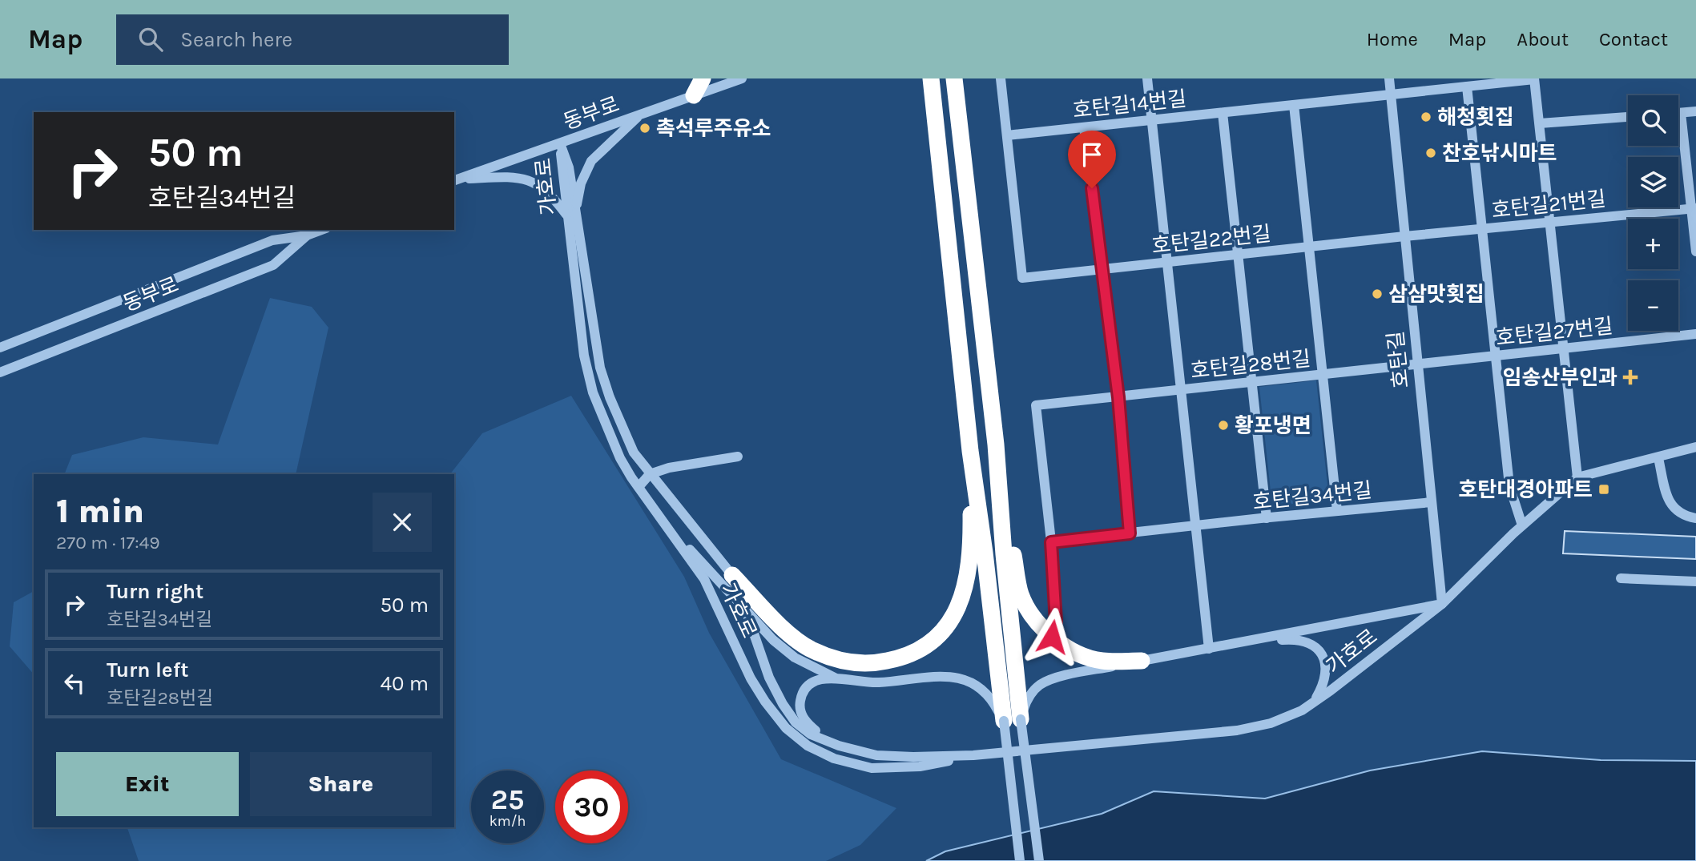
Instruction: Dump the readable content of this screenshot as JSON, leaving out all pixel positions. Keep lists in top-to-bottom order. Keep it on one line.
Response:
{"streets":{"street":["호탄길14번길","동부로","가호로","호탄길21번길","호탄길22번길","호탄길27번길","호탄길","호탄길28번길","호탄길34번길"]},"crossings":[["호탄길14번길","호탄길22번길"],["호탄길14번길","호탄길"],["호탄길14번길","호탄길28번길"],["동부로","가호로"],["가호로","호탄길"],["호탄길21번길","호탄길22번길"],["호탄길21번길","호탄길"],["호탄길22번길","호탄길"],["호탄길22번길","호탄길28번길"],["호탄길27번길","호탄길"],["호탄길27번길","호탄길28번길"],["호탄길","호탄길28번길"],["호탄길","호탄길34번길"],["호탄길28번길","호탄길34번길"]],"places":{"other":["해청횟집","촉석루주유소","찬호낚시마트","삼삼맛횟집","황포냉면"],"health":["임송산부인과"],"transit":["호탄대경아파트"]},"page":{"header":"Map","search":"Search here","nav":["Home","Map","About","Contact"],"map_buttons":["+","−"],"turn":["50 m","호탄길34번길"],"heading":["1 min","270 m · 17:49"],"list":[{"name":"Turn right","note":"호탄길34번길","value":"50 m"},{"name":"Turn left","note":"호탄길28번길","value":"40 m"}],"buttons":["Exit","Share"],"speed":"25 km/h","limit":"30"}}
